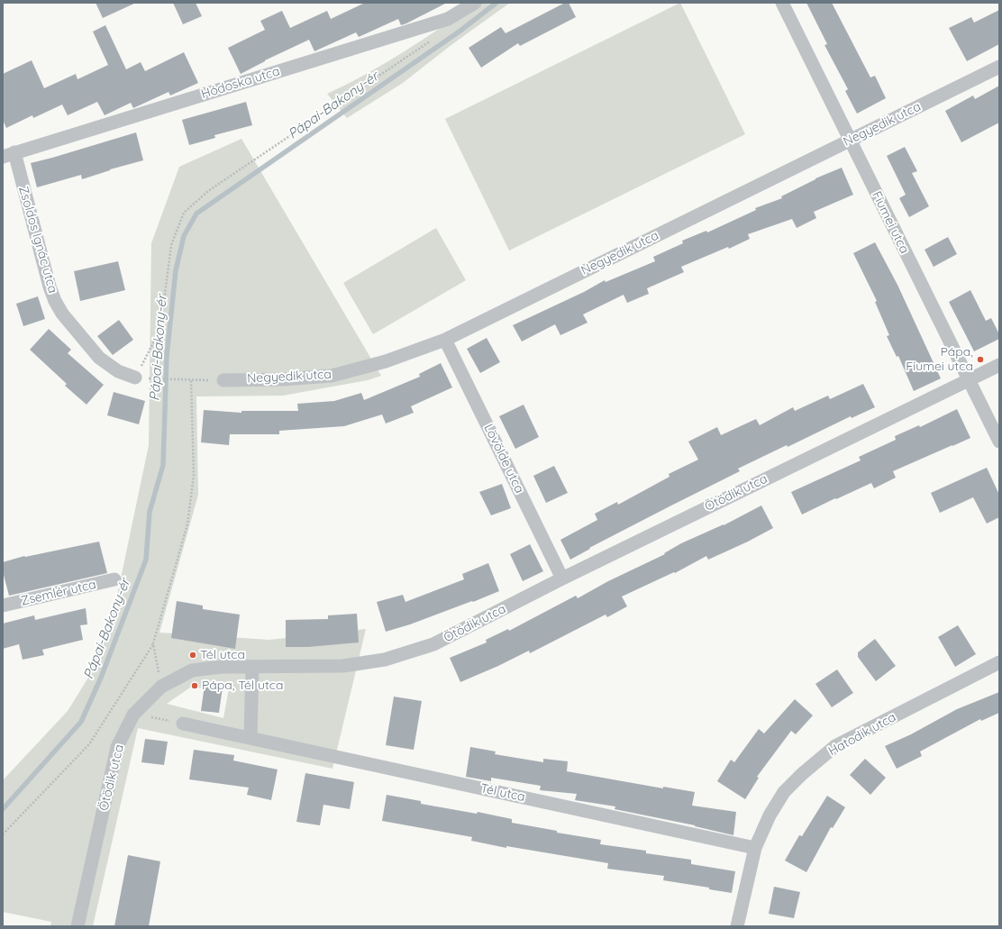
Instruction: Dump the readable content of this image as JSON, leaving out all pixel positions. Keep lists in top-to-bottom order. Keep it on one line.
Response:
{"streets":{"street":["Hódoska utca","Negyedik utca","Fiumei utca","Zsoldos Ignác utca","Lövölde utca","Ötödik utca","Zsemlér utca","Hatodik utca","Tél utca"]},"crossings":[["Hódoska utca","Zsoldos Ignác utca"],["Negyedik utca","Fiumei utca"],["Negyedik utca","Lövölde utca"],["Fiumei utca","Ötödik utca"],["Lövölde utca","Ötödik utca"],["Hatodik utca","Tél utca"]],"water":["Pápai-Bakony-ér"],"places":["Pápa, Fiumei utca","Tél utca","Pápa, Tél utca"]}
